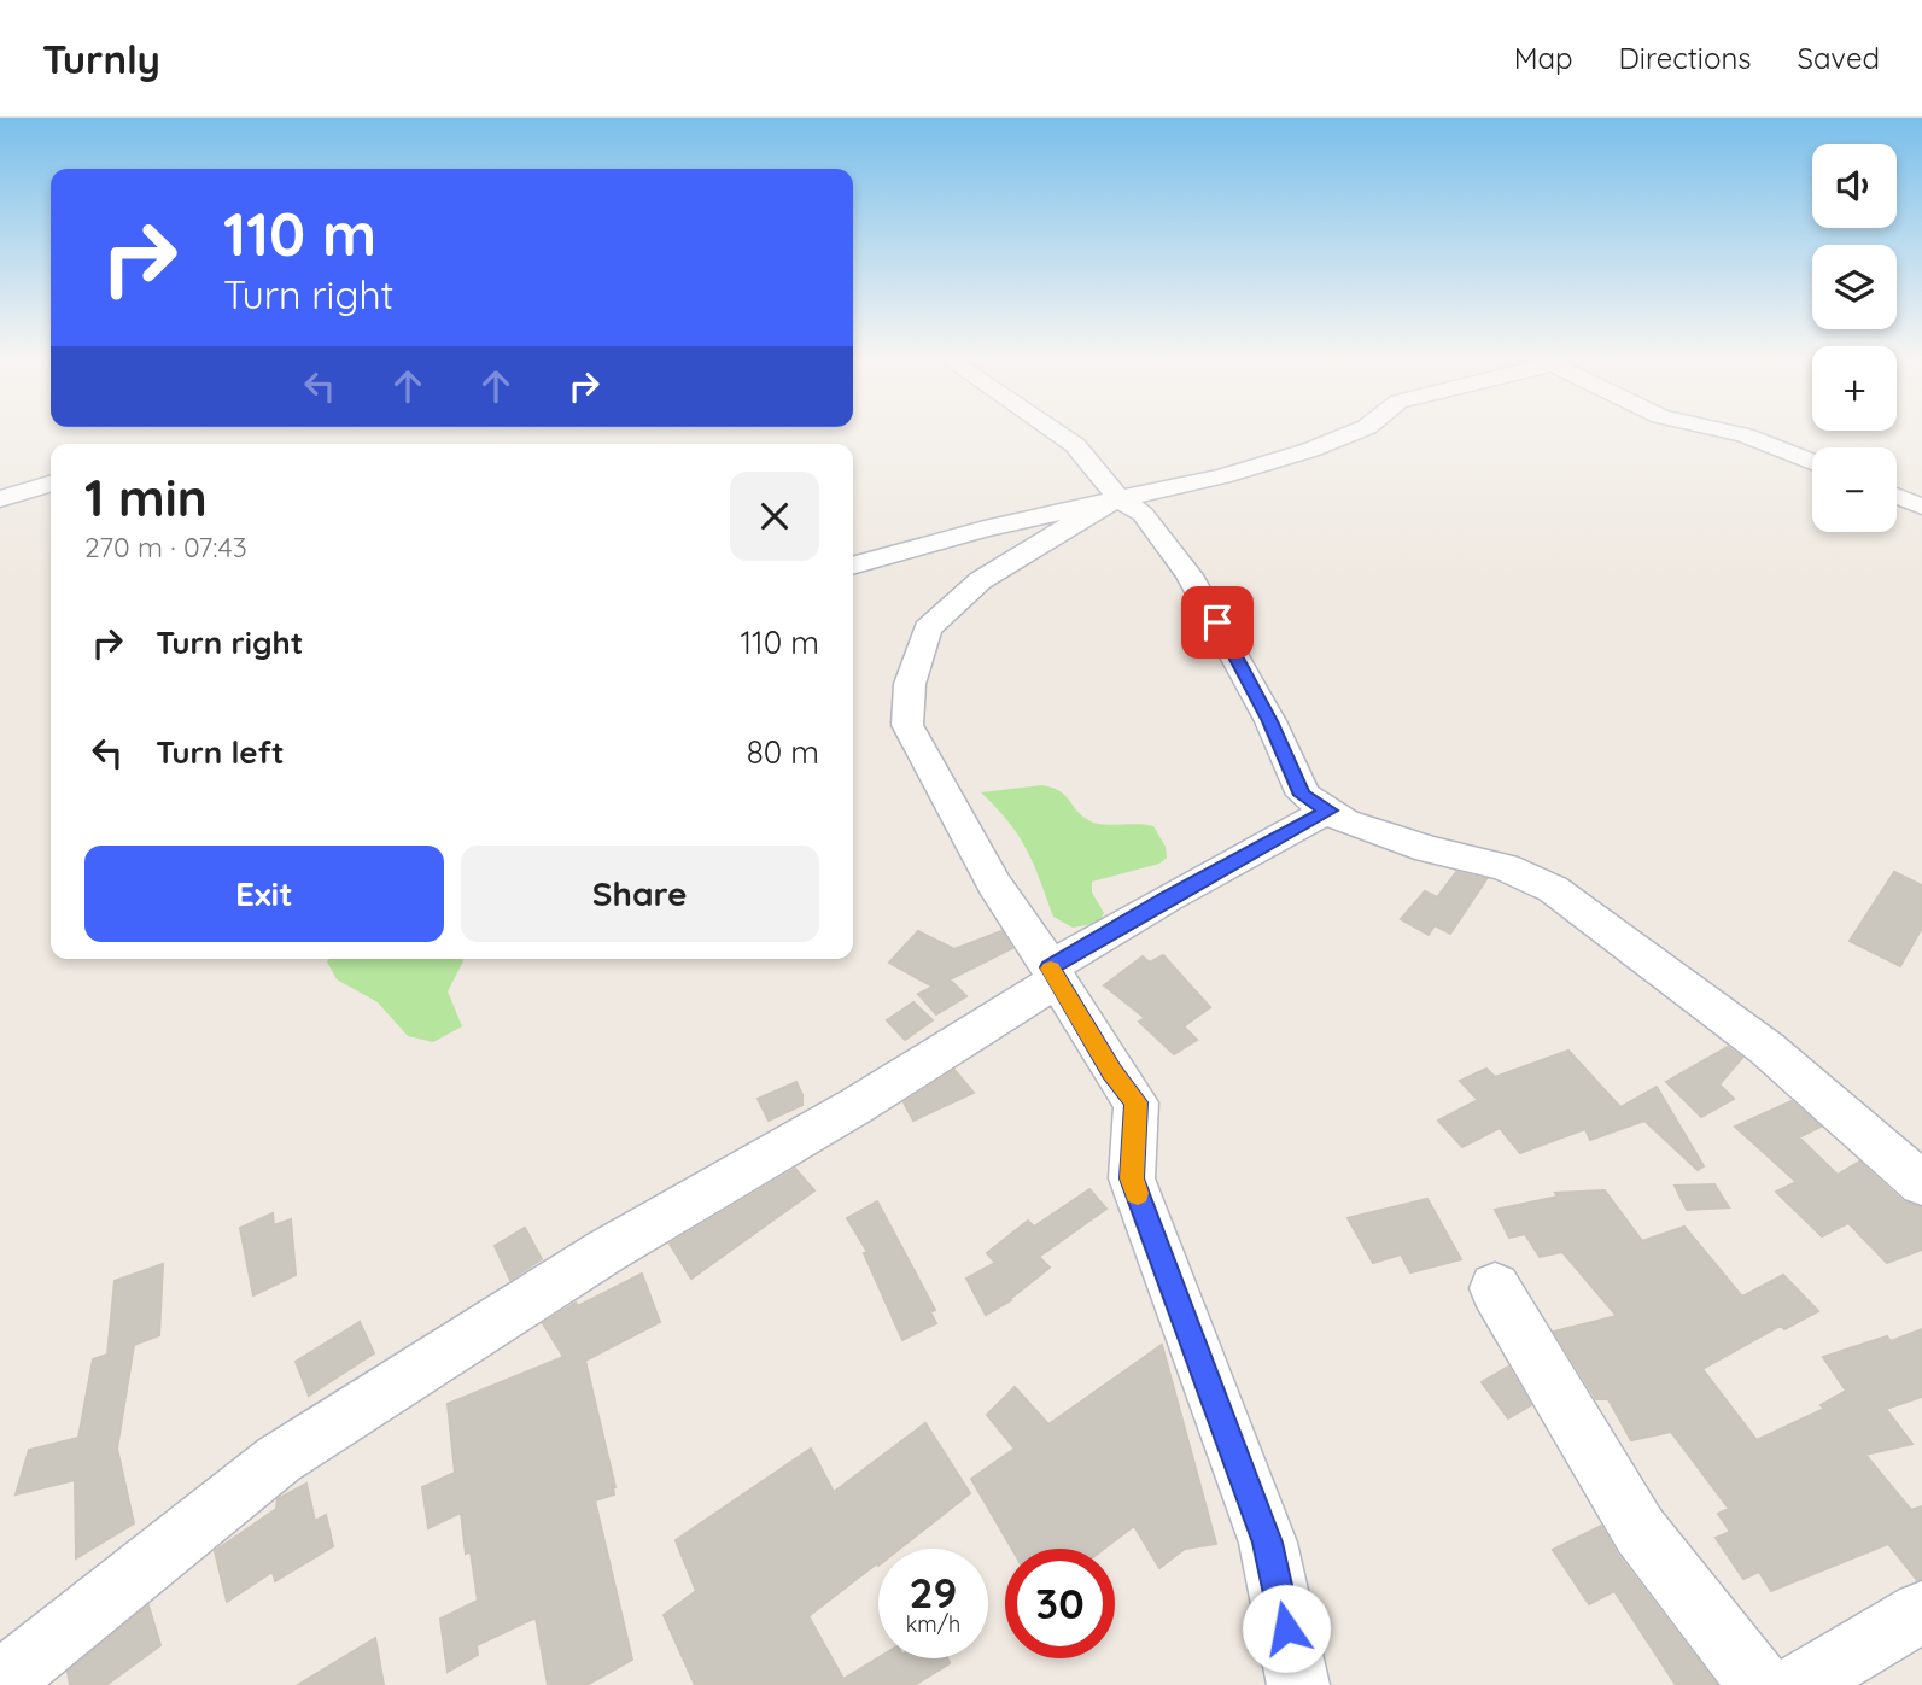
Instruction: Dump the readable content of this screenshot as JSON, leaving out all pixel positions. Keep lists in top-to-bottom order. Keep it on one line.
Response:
{"page":{"header":"Turnly","nav":["Map","Directions","Saved"],"map_buttons":["+","−"],"turn":["110 m","Turn right"],"heading":["1 min","270 m · 07:43"],"list":[{"name":"Turn right","value":"110 m"},{"name":"Turn left","value":"80 m"}],"buttons":["Exit","Share"],"speed":"29 km/h","limit":"30"}}
